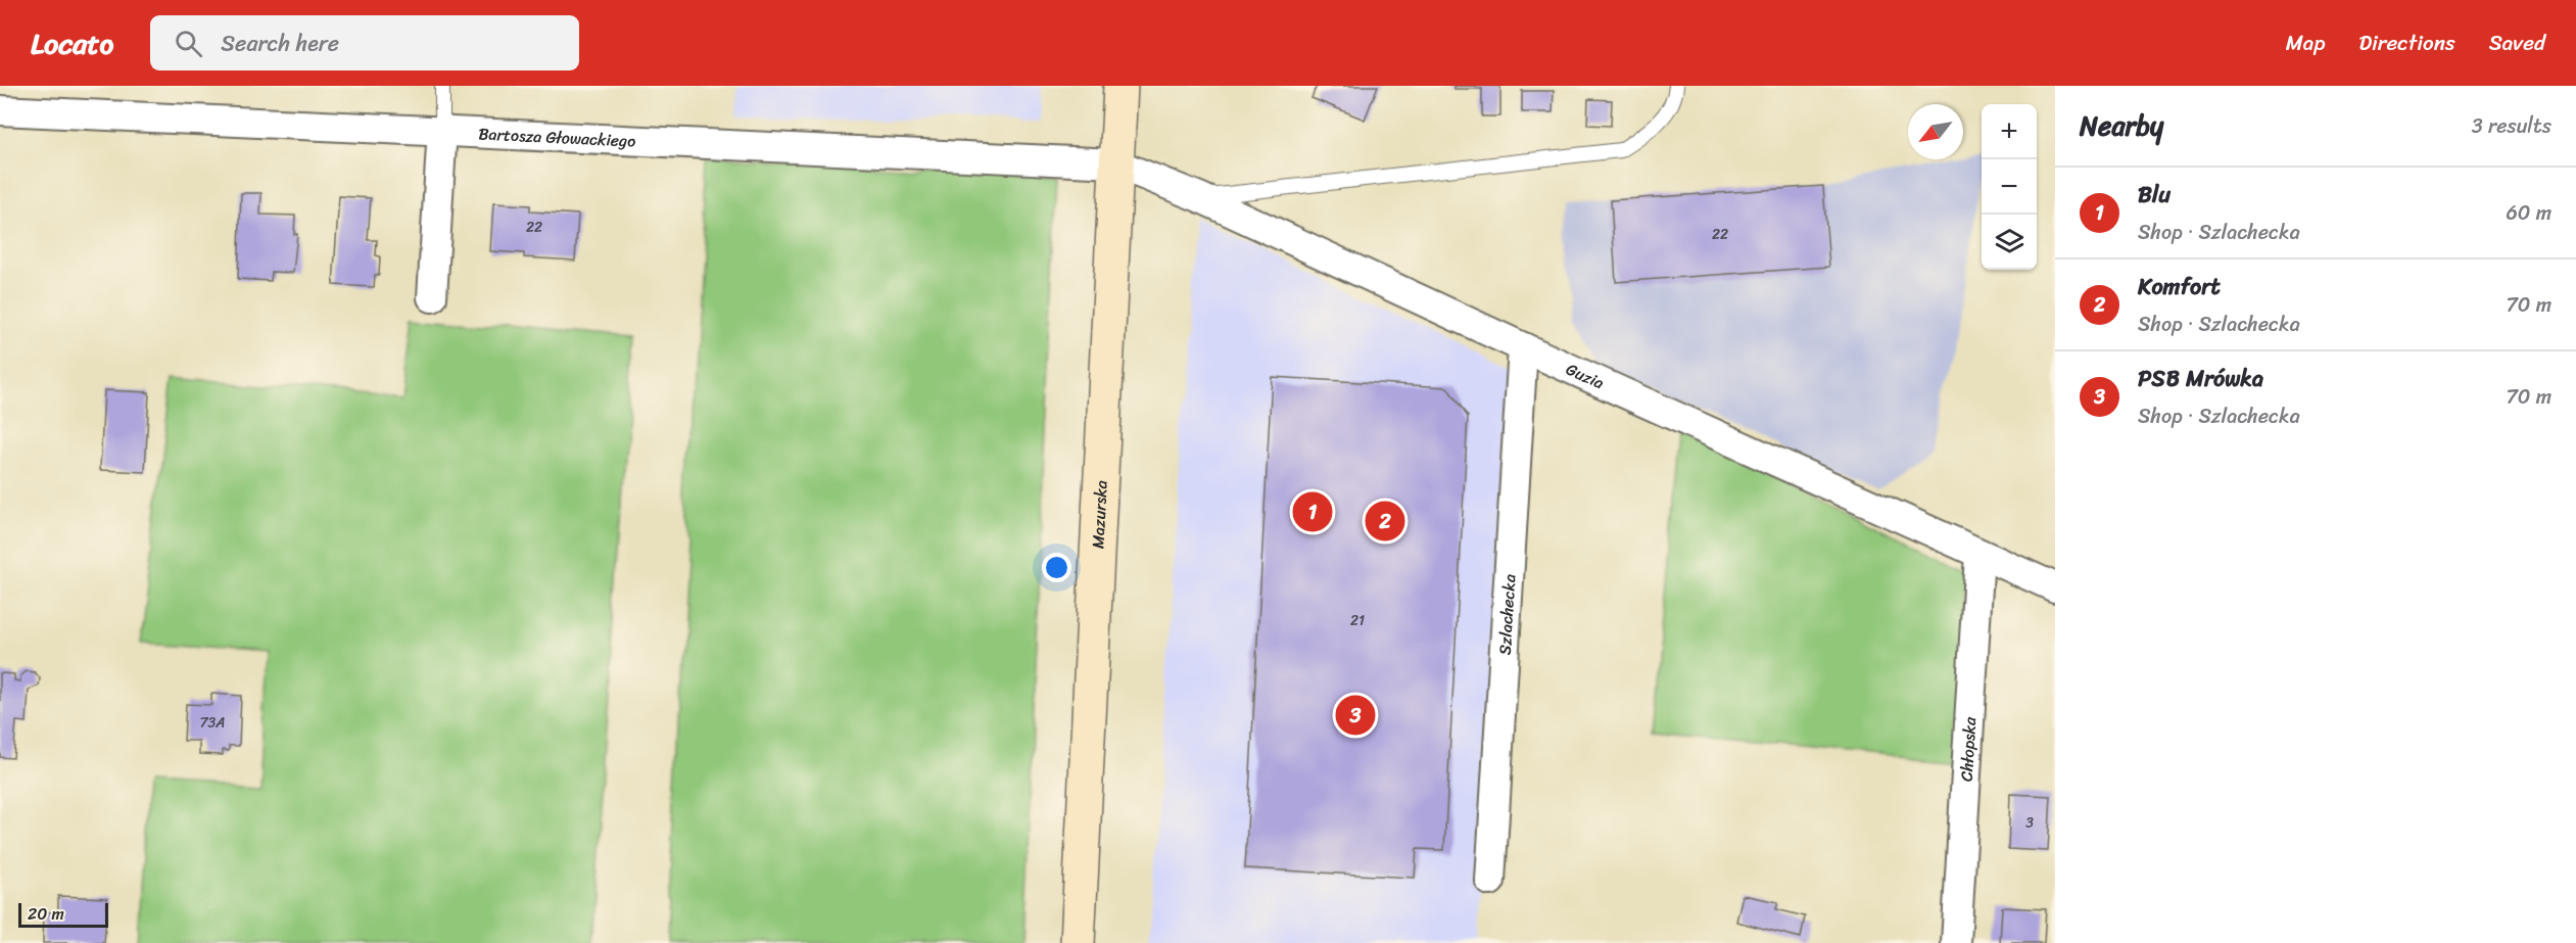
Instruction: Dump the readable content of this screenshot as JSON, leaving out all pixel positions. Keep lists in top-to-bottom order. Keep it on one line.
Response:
{"streets":{"main road":["Mazurska"],"street":["Bartosza Głowackiego","Guzia","Szlachecka","Chłopska"]},"crossings":[["Bartosza Głowackiego","Guzia"],["Bartosza Głowackiego","Mazurska"],["Guzia","Mazurska"],["Guzia","Szlachecka"],["Guzia","Chłopska"]],"house_numbers":["22","22","21","73A","3"],"scale_bar":"20 m","north":"bottom left","page":{"header":"Locato","search":"Search here","nav":["Map","Directions","Saved"],"heading":["Nearby","3 results"],"map_buttons":["+","−"],"list":[{"mark":"1","name":"Blu","note":"Shop · Szlachecka","value":"60 m"},{"mark":"2","name":"Komfort","note":"Shop · Szlachecka","value":"70 m"},{"mark":"3","name":"PSB Mrówka","note":"Shop · Szlachecka","value":"70 m"}],"pins":["1","2","3"],"scale":"20 m"}}
